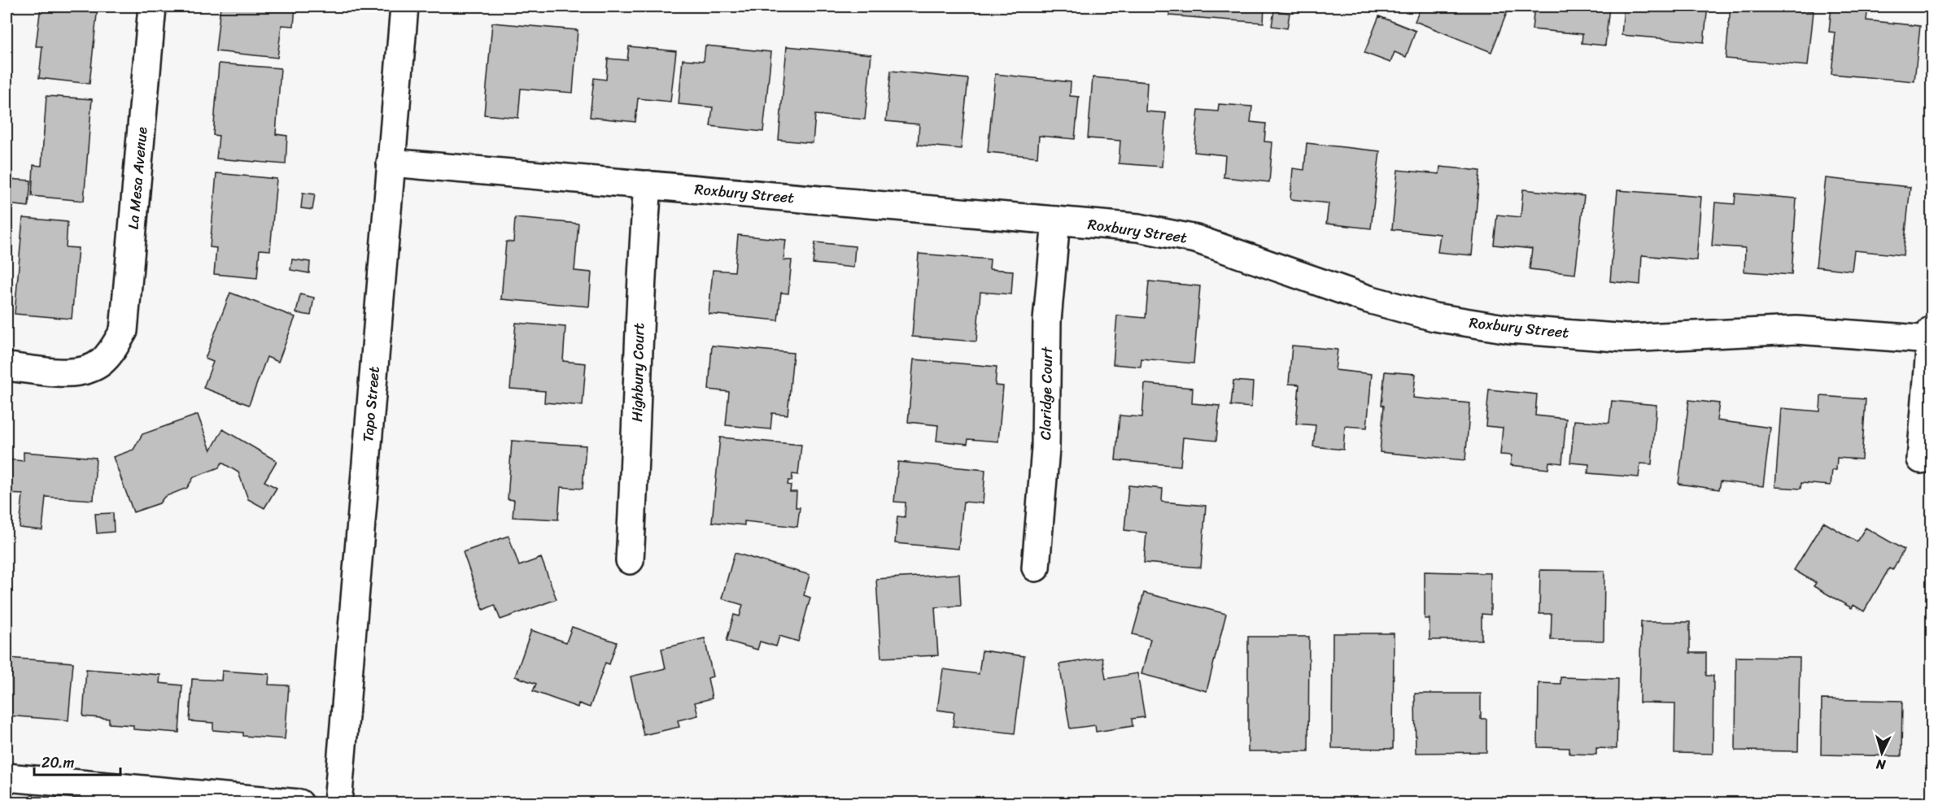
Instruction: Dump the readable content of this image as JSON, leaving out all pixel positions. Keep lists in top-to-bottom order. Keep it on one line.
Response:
{"streets":{"street":["La Mesa Avenue","Roxbury Street","Highbury Court","Claridge Court","Tapo Street"]},"crossings":[["Roxbury Street","Highbury Court"],["Roxbury Street","Claridge Court"],["Roxbury Street","Tapo Street"]],"scale_bar":"20 m","north":"bottom"}
